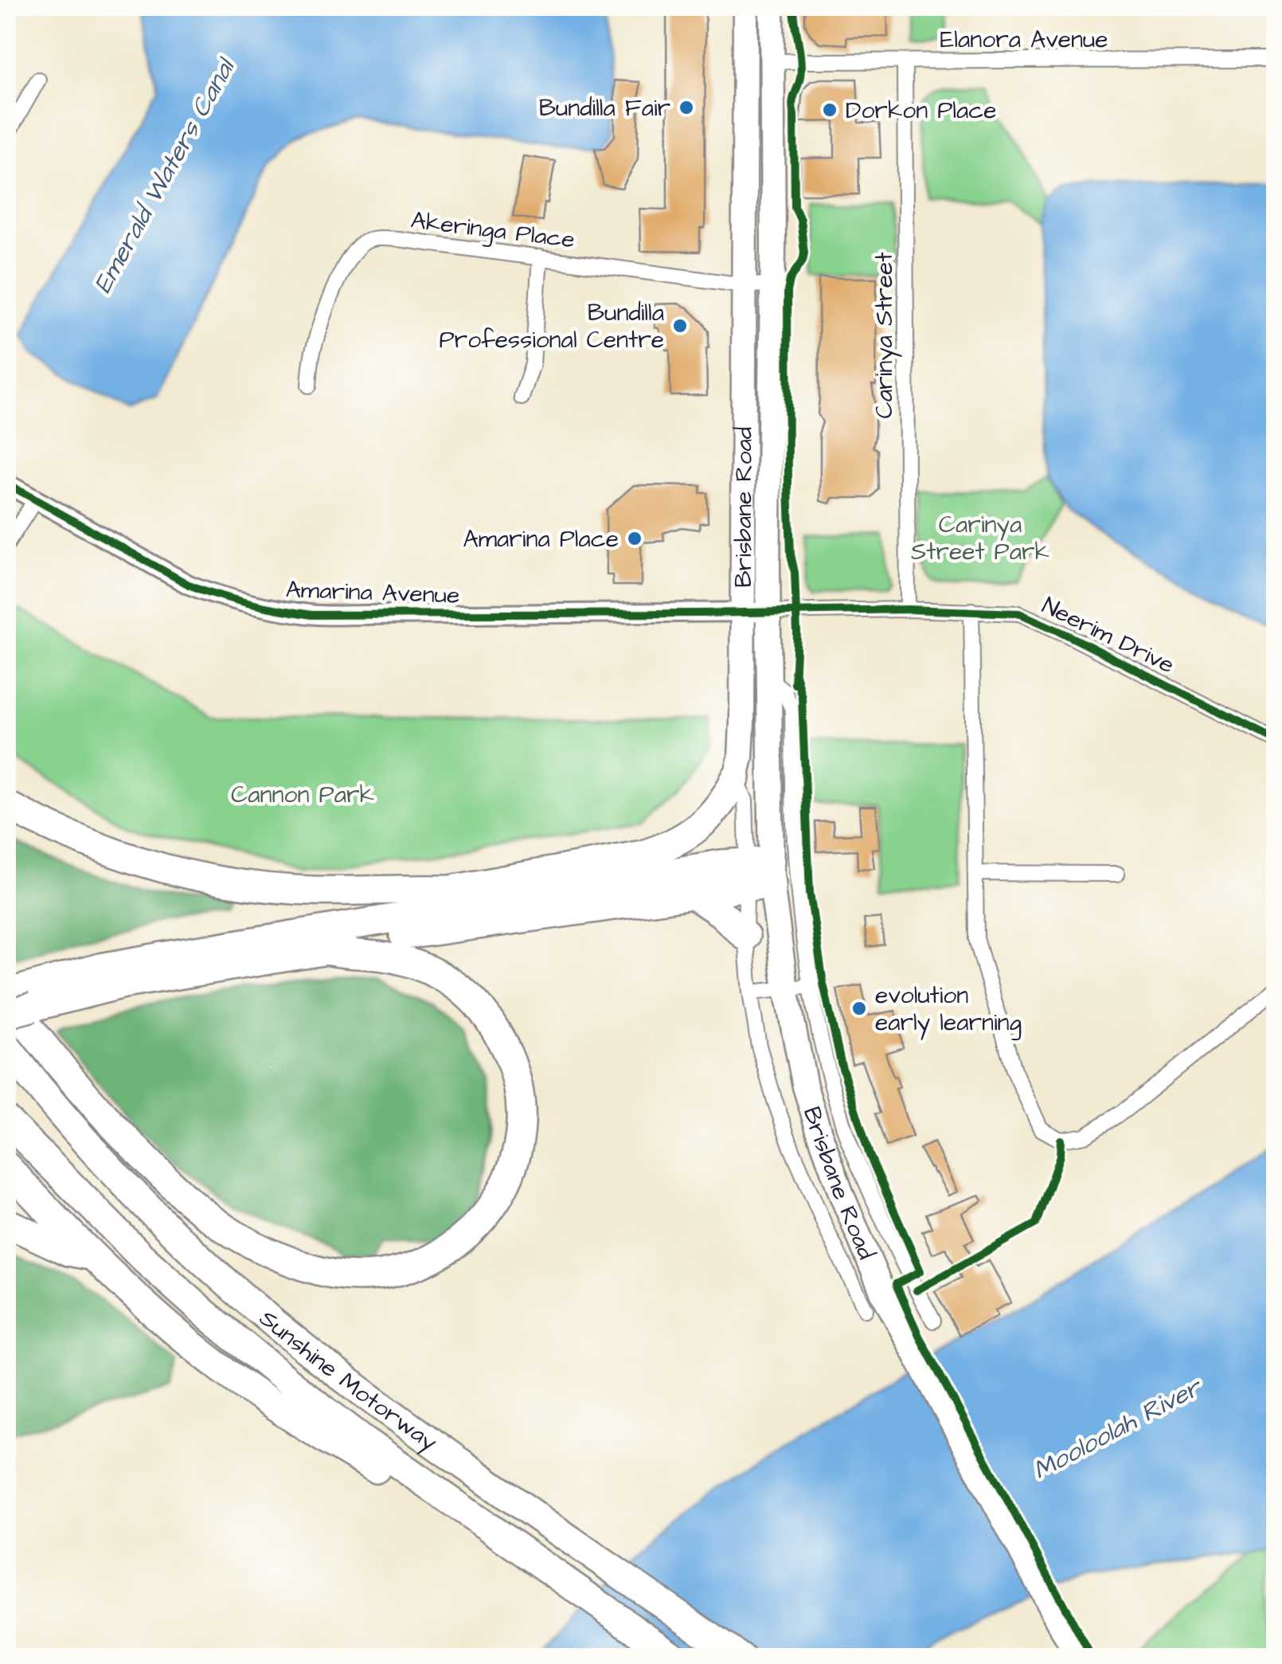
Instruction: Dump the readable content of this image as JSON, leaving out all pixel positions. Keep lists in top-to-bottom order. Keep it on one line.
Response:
{"streets":{"highway":["Sunshine Motorway"],"main road":["Brisbane Road"],"street":["Elanora Avenue","Akeringa Place","Carinya Street","Amarina Avenue","Neerim Drive"]},"crossings":[["Elanora Avenue","Carinya Street"],["Elanora Avenue","Brisbane Road"],["Akeringa Place","Brisbane Road"],["Carinya Street","Neerim Drive"],["Brisbane Road","Amarina Avenue"],["Brisbane Road","Neerim Drive"],["Amarina Avenue","Neerim Drive"]],"water":["Emerald Waters Canal","Mooloolah River"],"parks":["Carinya Street Park","Cannon Park"],"places":["Bundilla Fair","Dorkon Place","Bundilla Professional Centre","Amarina Place","evolution early learning"]}
